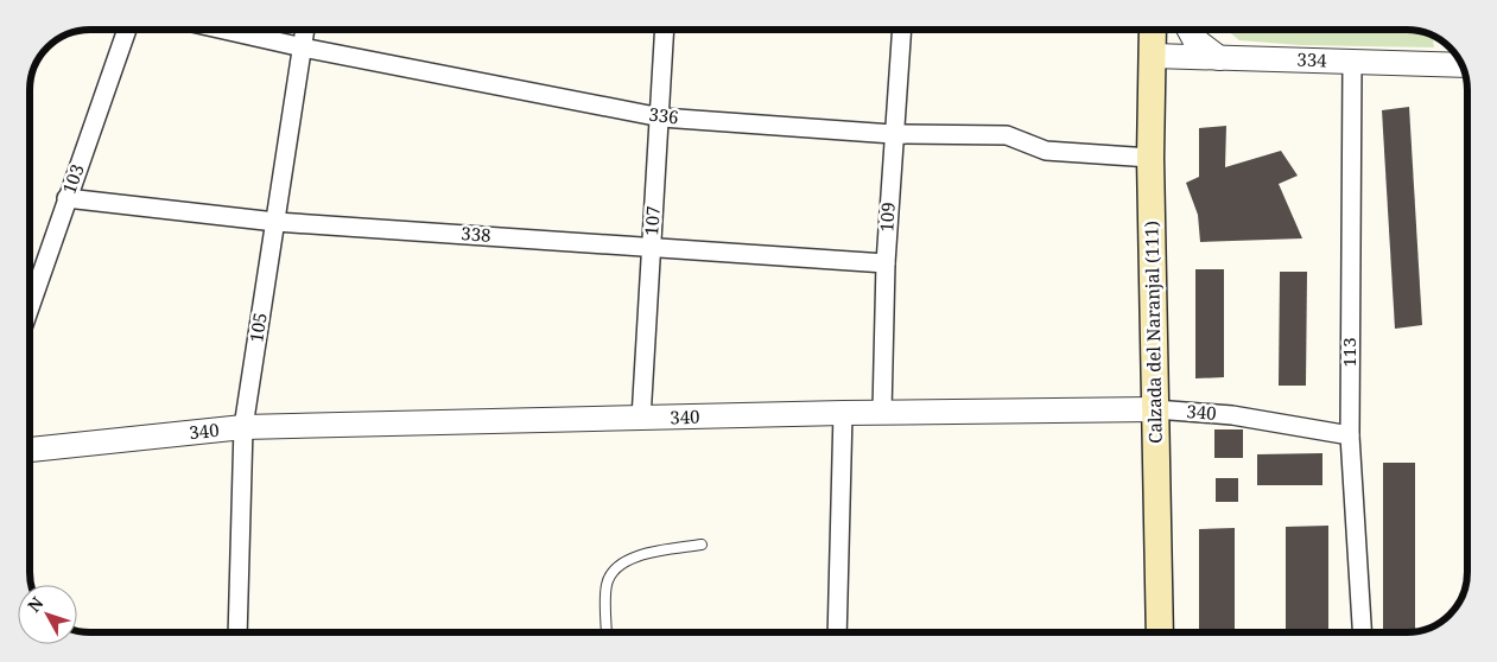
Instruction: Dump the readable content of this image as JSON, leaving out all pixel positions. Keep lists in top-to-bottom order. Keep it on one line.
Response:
{"streets":{"main road":["Calzada del Naranjal (111)"],"street":["334","336","103","109","107","338","105","113","340"]},"crossings":[["334","Calzada del Naranjal (111)"],["334","113"],["336","109"],["336","107"],["336","105"],["336","Calzada del Naranjal (111)"],["103","338"],["109","338"],["109","340"],["107","338"],["107","340"],["338","105"],["105","340"],["Calzada del Naranjal (111)","340"],["113","340"]],"north":"top left"}
